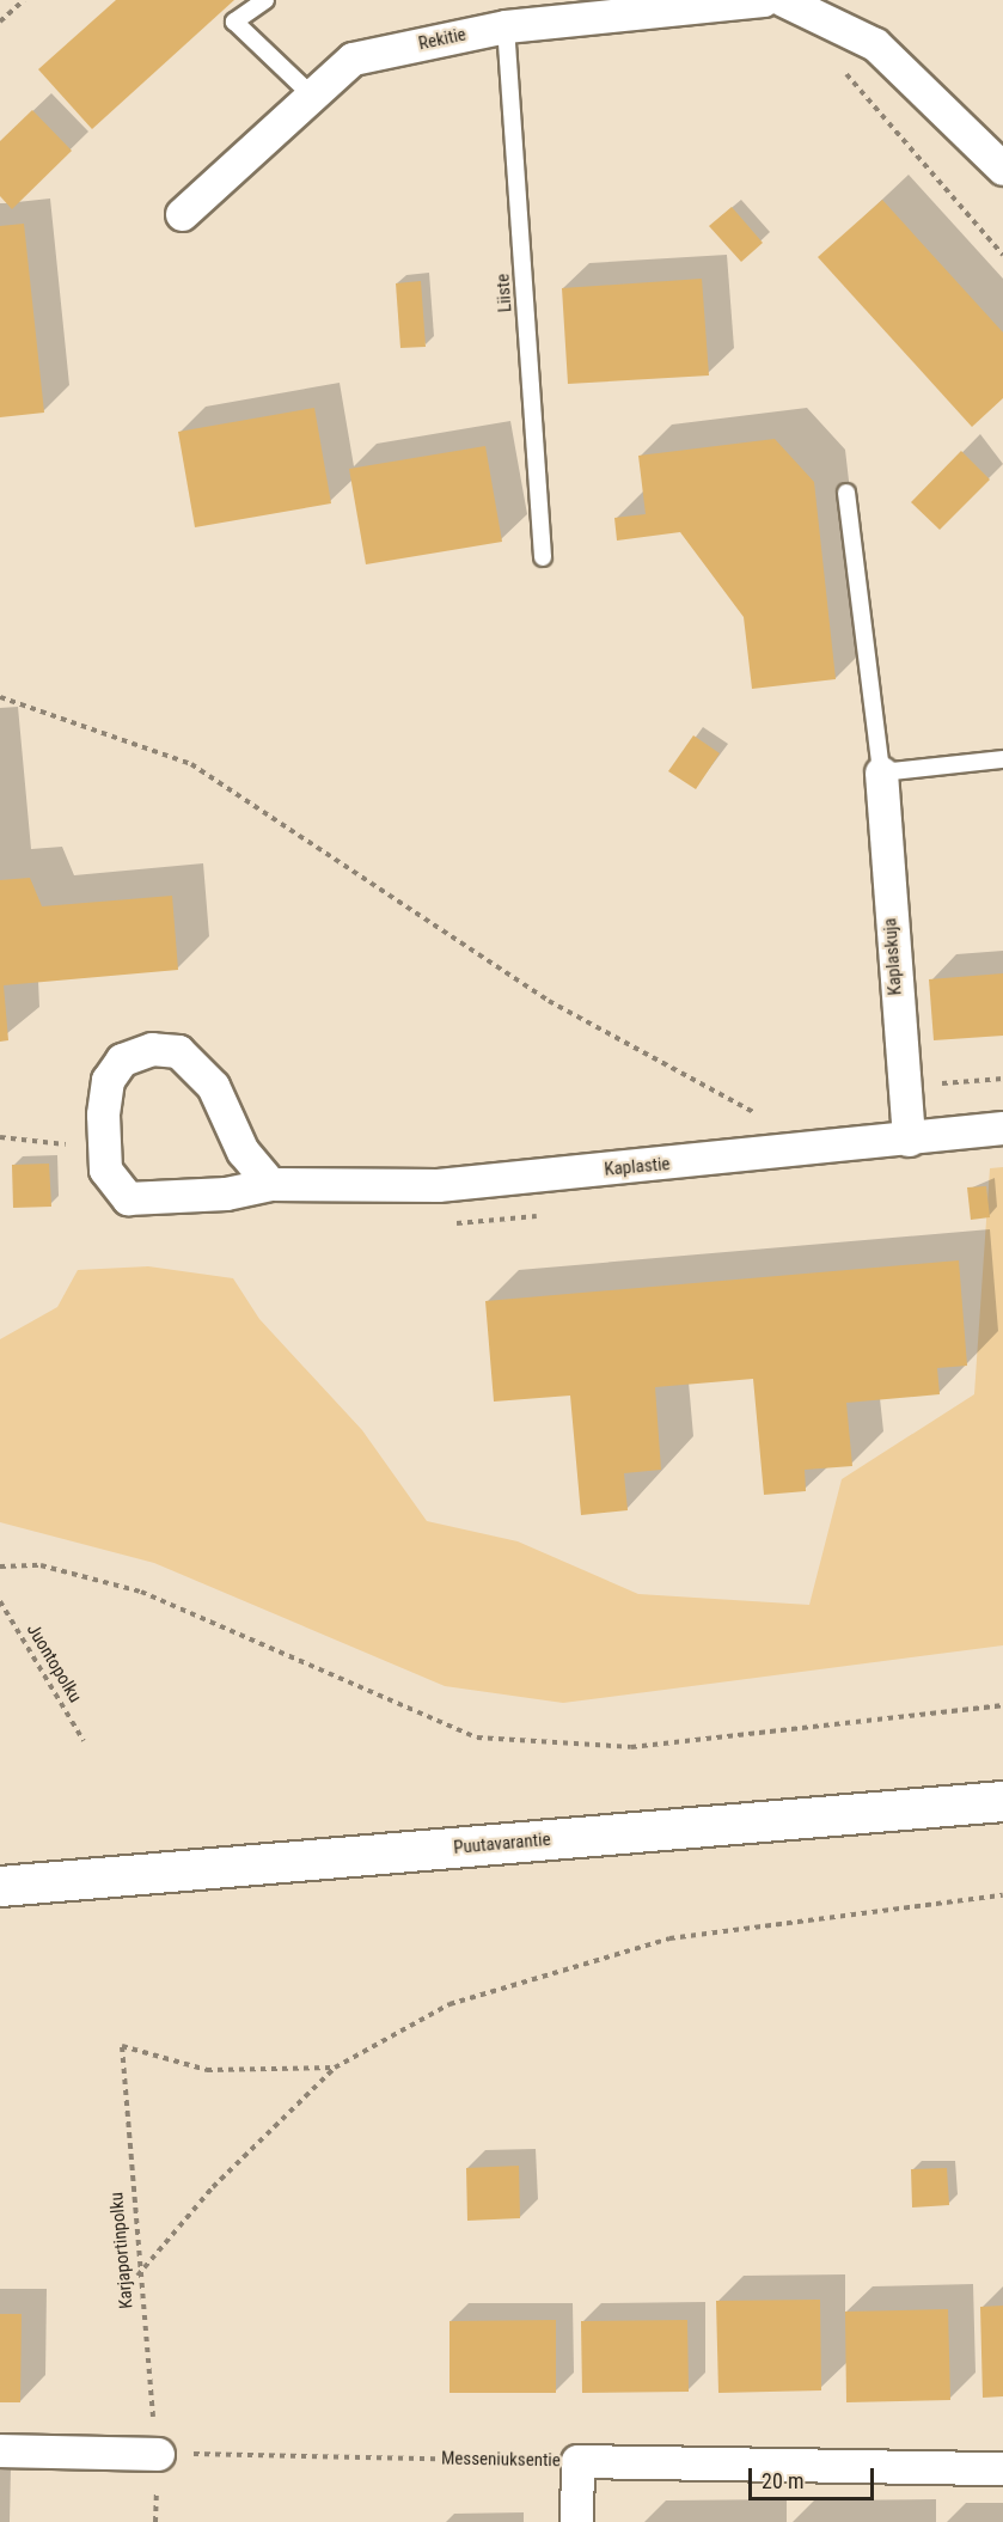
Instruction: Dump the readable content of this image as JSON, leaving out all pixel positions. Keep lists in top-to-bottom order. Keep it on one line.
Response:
{"streets":{"main road":["Puutavarantie"],"street":["Rekitie","Kaplaskuja","Kaplastie","Messeniuksentie"],"lane":["Liiste"],"path":["Juontopolku","Karjaportinpolku"]},"crossings":[["Rekitie","Liiste"],["Kaplaskuja","Kaplastie"],["Karjaportinpolku","Messeniuksentie"]],"scale_bar":"20 m"}
